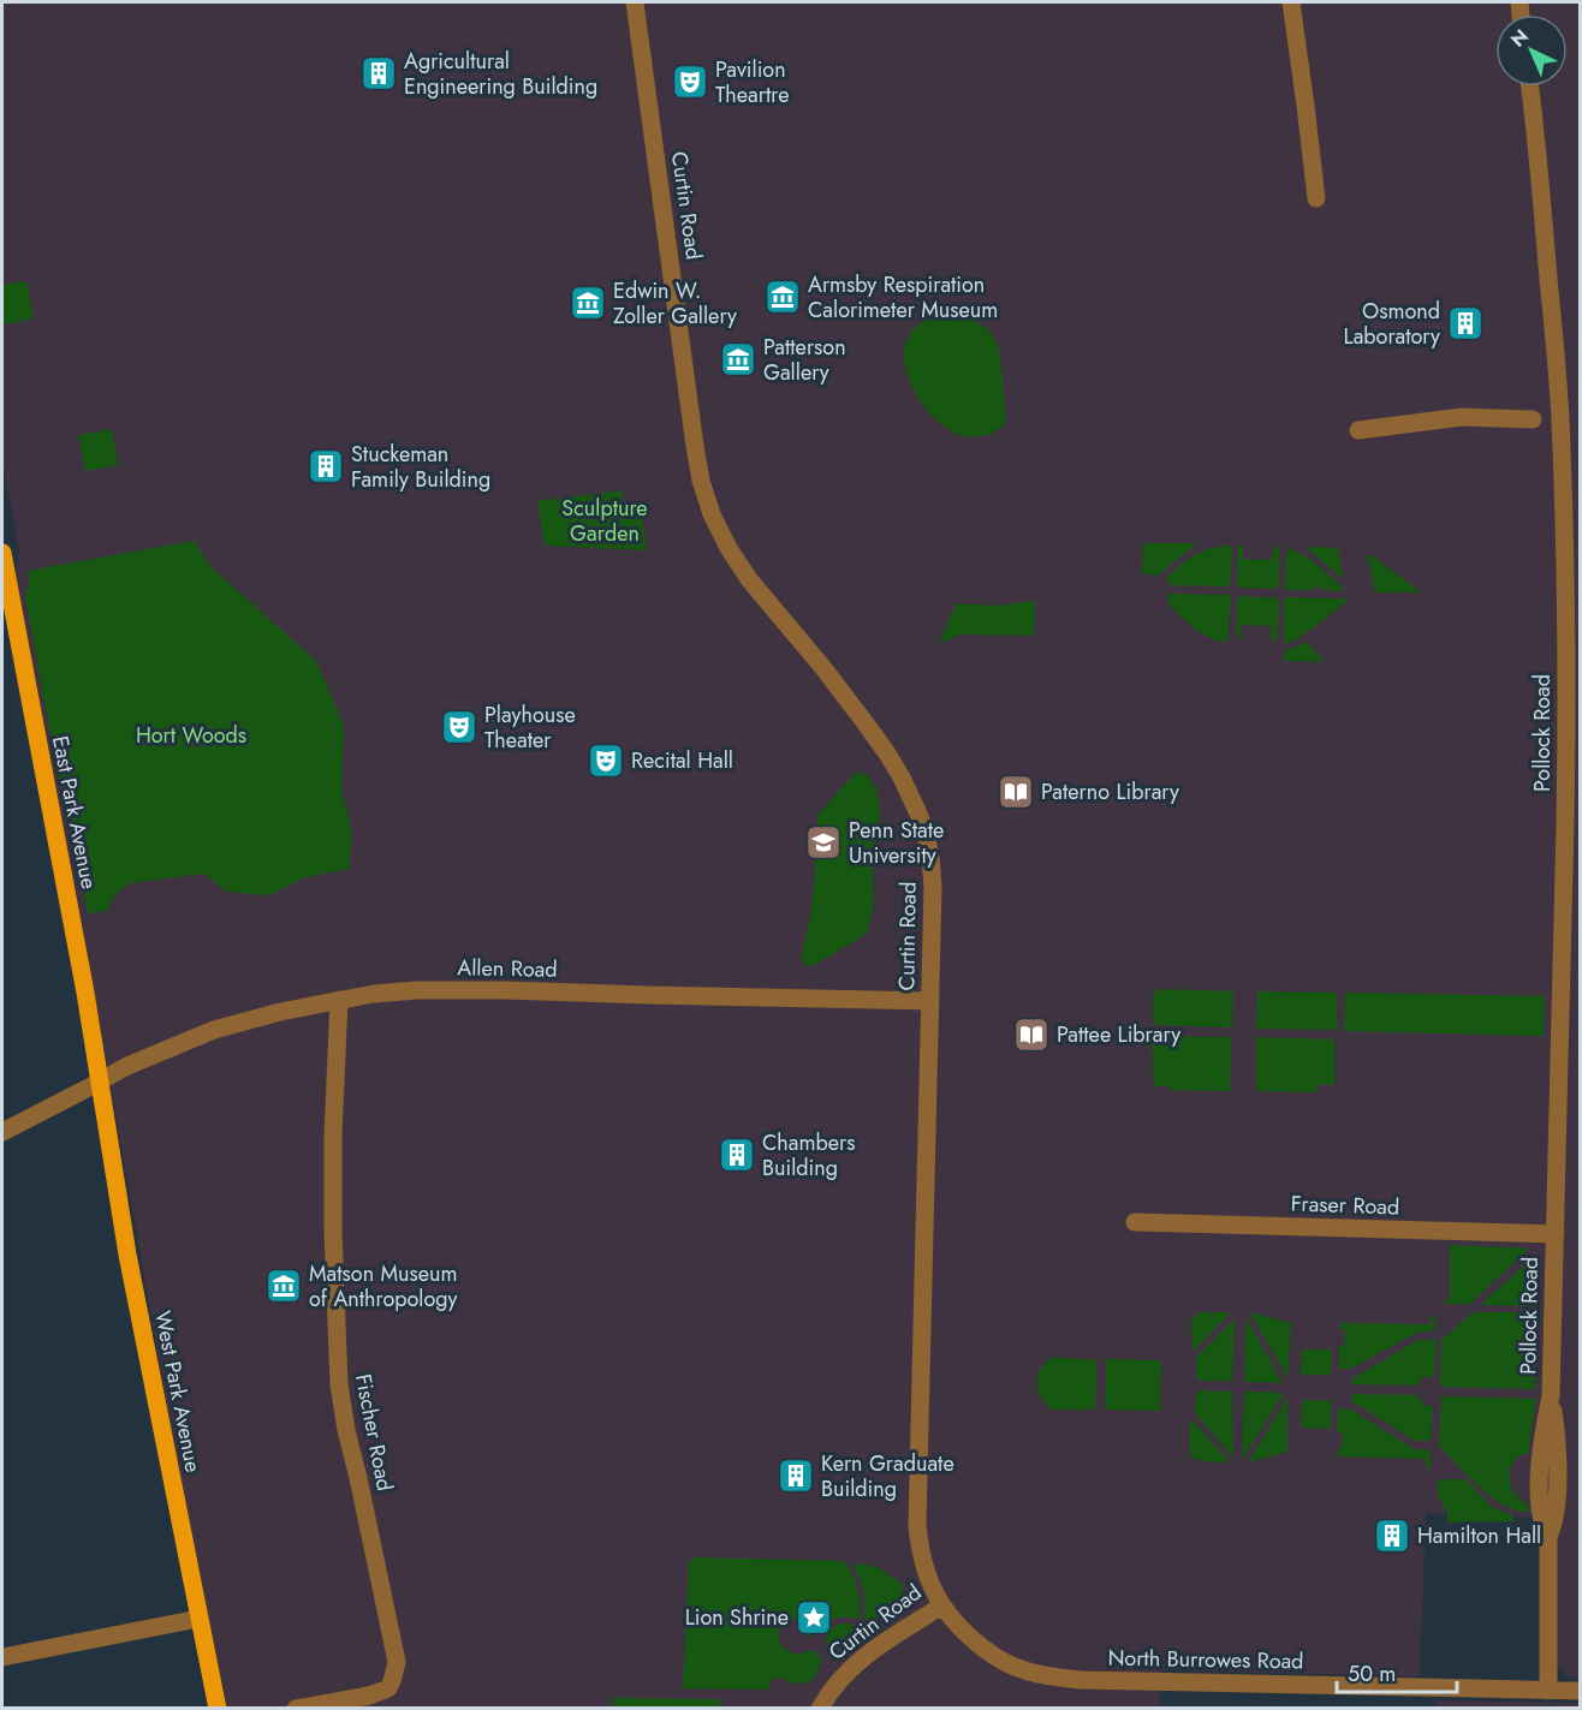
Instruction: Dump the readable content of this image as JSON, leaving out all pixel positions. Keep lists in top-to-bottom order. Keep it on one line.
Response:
{"streets":{"main road":["East Park Avenue","West Park Avenue"],"street":["Curtin Road","Pollock Road","Allen Road","Fraser Road","Fischer Road","North Burrowes Road"]},"crossings":[["Curtin Road","Allen Road"],["Curtin Road","North Burrowes Road"],["Pollock Road","Fraser Road"],["Pollock Road","North Burrowes Road"],["East Park Avenue","Allen Road"],["East Park Avenue","West Park Avenue"],["Allen Road","West Park Avenue"],["Allen Road","Fischer Road"]],"parks":["Sculpture Garden","Hort Woods"],"places":{"building":["Agricultural Engineering Building","Osmond Laboratory","Stuckeman Family Building","Chambers Building","Kern Graduate Building","Hamilton Hall"],"theatre":["Pavilion Theartre","Playhouse Theater","Recital Hall"],"museum":["Armsby Respiration Calorimeter Museum","Edwin W. Zoller Gallery","Patterson Gallery","Matson Museum of Anthropology"],"library":["Paterno Library","Pattee Library"],"school or university":["Penn State University"],"place":["Lion Shrine"]},"scale_bar":"50 m","north":"top left"}
